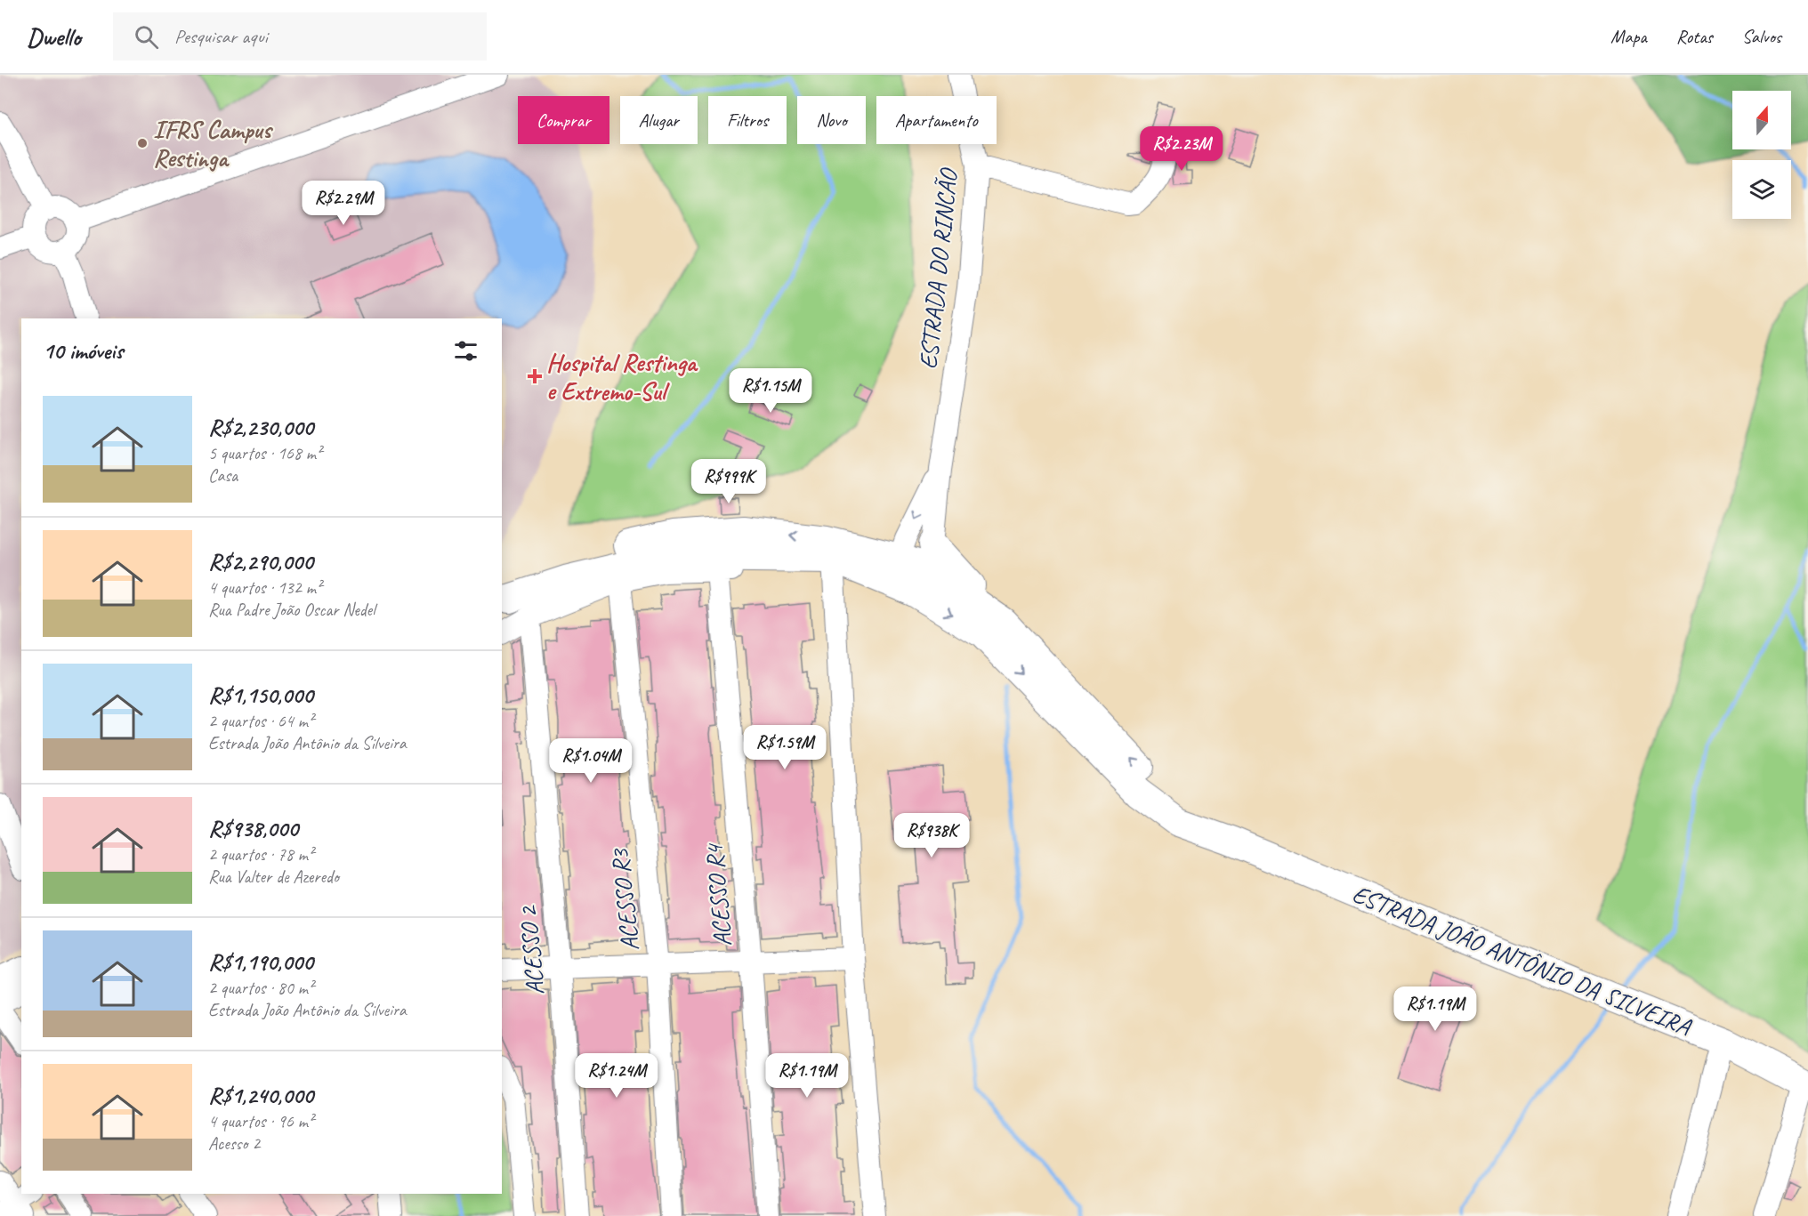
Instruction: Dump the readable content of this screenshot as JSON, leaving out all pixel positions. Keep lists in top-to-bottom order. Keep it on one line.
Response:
{"streets":{"main road":["ESTRADA JOÃO ANTÔNIO DA SILVEIRA"],"street":["ESTRADA DO RINCÃO","ACESSO R4","ACESSO R3","ACESSO 2"]},"crossings":[["ESTRADA DO RINCÃO","ESTRADA JOÃO ANTÔNIO DA SILVEIRA"],["ACESSO R4","ESTRADA JOÃO ANTÔNIO DA SILVEIRA"],["ACESSO R3","ESTRADA JOÃO ANTÔNIO DA SILVEIRA"],["ACESSO 2","ESTRADA JOÃO ANTÔNIO DA SILVEIRA"]],"places":{"other":["IFRS Campus Restinga"],"health":["Hospital Restinga e Extremo-Sul"]},"north":"top","page":{"header":"Dwello","search":"Pesquisar aqui","nav":["Mapa","Rotas","Salvos"],"chip":["Comprar","Alugar","Filtros","Novo","Apartamento"],"price":["R$2.23M","R$2.29M","R$1.15M","R$999K","R$1.59M","R$1.04M","R$938K","R$1.19M","R$1.24M","R$1.19M"],"heading":"10 imóveis","list":[{"name":"R$2,230,000","note":"5 quartos · 168 m² · Casa"},{"name":"R$2,290,000","note":"4 quartos · 132 m² · Rua Padre João Oscar Nedel"},{"name":"R$1,150,000","note":"2 quartos · 64 m² · Estrada João Antônio da Silveira"},{"name":"R$938,000","note":"2 quartos · 78 m² · Rua Valter de Azeredo"},{"name":"R$1,190,000","note":"2 quartos · 80 m² · Estrada João Antônio da Silveira"},{"name":"R$1,240,000","note":"4 quartos · 96 m² · Acesso 2"}]}}
